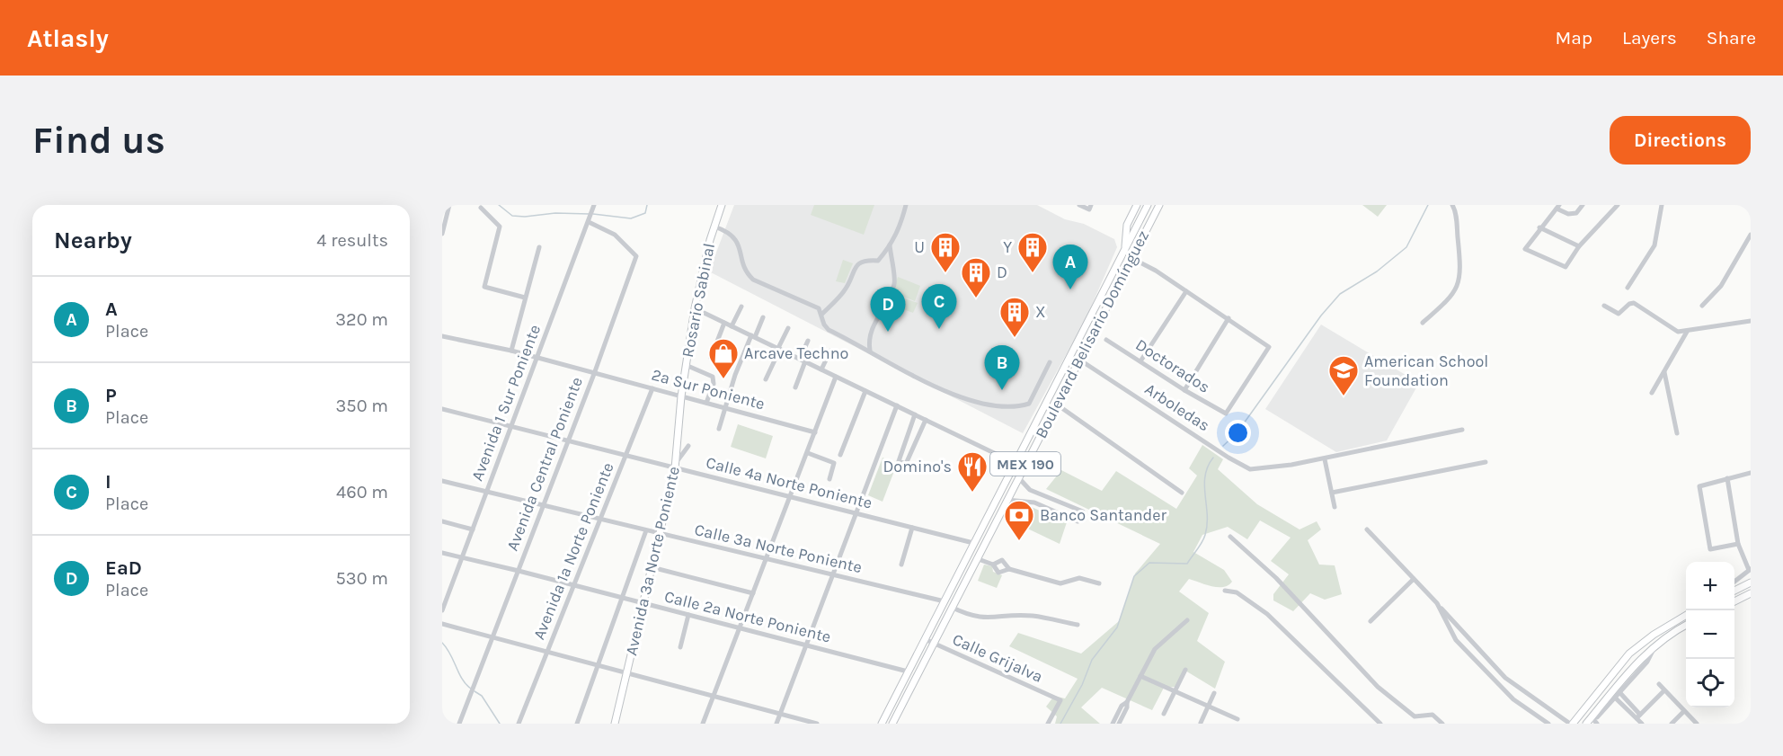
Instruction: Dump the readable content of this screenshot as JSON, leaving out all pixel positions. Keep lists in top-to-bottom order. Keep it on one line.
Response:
{"streets":{"main road":["Rosario Sabinal","Boulevard Belisario Domínguez","MEX 190","Avenida 3a Norte Poniente"],"street":["Doctorados","2a Sur Poniente","Avenida 1 Sur Poniente","Arboledas","Avenida Central Poniente","Calle 4a Norte Poniente","Calle 3a Norte Poniente","Avenida 1a Norte Poniente","Calle 2a Norte Poniente","Calle Grijalva"]},"crossings":[["Rosario Sabinal","2a Sur Poniente"],["Rosario Sabinal","Avenida 3a Norte Poniente"],["Boulevard Belisario Domínguez","Arboledas"],["Boulevard Belisario Domínguez","Calle 4a Norte Poniente"],["Boulevard Belisario Domínguez","Calle 3a Norte Poniente"],["Boulevard Belisario Domínguez","Calle 2a Norte Poniente"],["Boulevard Belisario Domínguez","Calle Grijalva"],["2a Sur Poniente","Avenida 1 Sur Poniente"],["2a Sur Poniente","Avenida Central Poniente"],["2a Sur Poniente","Avenida 1a Norte Poniente"],["2a Sur Poniente","Avenida 3a Norte Poniente"],["Avenida 1 Sur Poniente","Avenida Central Poniente"],["Avenida 1 Sur Poniente","Calle 4a Norte Poniente"],["Avenida 1 Sur Poniente","Calle 3a Norte Poniente"],["Avenida 1 Sur Poniente","Calle 2a Norte Poniente"],["Avenida Central Poniente","Calle 4a Norte Poniente"],["Avenida Central Poniente","Calle 3a Norte Poniente"],["Avenida Central Poniente","Calle 2a Norte Poniente"],["Calle 4a Norte Poniente","Avenida 1a Norte Poniente"],["Calle 4a Norte Poniente","Avenida 3a Norte Poniente"],["Calle 3a Norte Poniente","Avenida 1a Norte Poniente"],["Calle 3a Norte Poniente","Avenida 3a Norte Poniente"],["Avenida 1a Norte Poniente","Calle 2a Norte Poniente"],["Avenida 3a Norte Poniente","Calle 2a Norte Poniente"]],"places":{"building":["U","Y","D","X"],"shop":["Arcave Techno"],"school or university":["American School Foundation"],"restaurant":["Domino's"],"bank":["Banco Santander"]},"page":{"header":"Atlasly","nav":["Map","Layers","Share"],"buttons":"Directions","title":"Find us","heading":["Nearby","4 results"],"pins":["A","C","D","B"],"list":[{"mark":"A","name":"A","note":"Place","value":"320 m"},{"mark":"B","name":"P","note":"Place","value":"350 m"},{"mark":"C","name":"I","note":"Place","value":"460 m"},{"mark":"D","name":"EaD","note":"Place","value":"530 m"}],"map_buttons":["+","−"]}}
